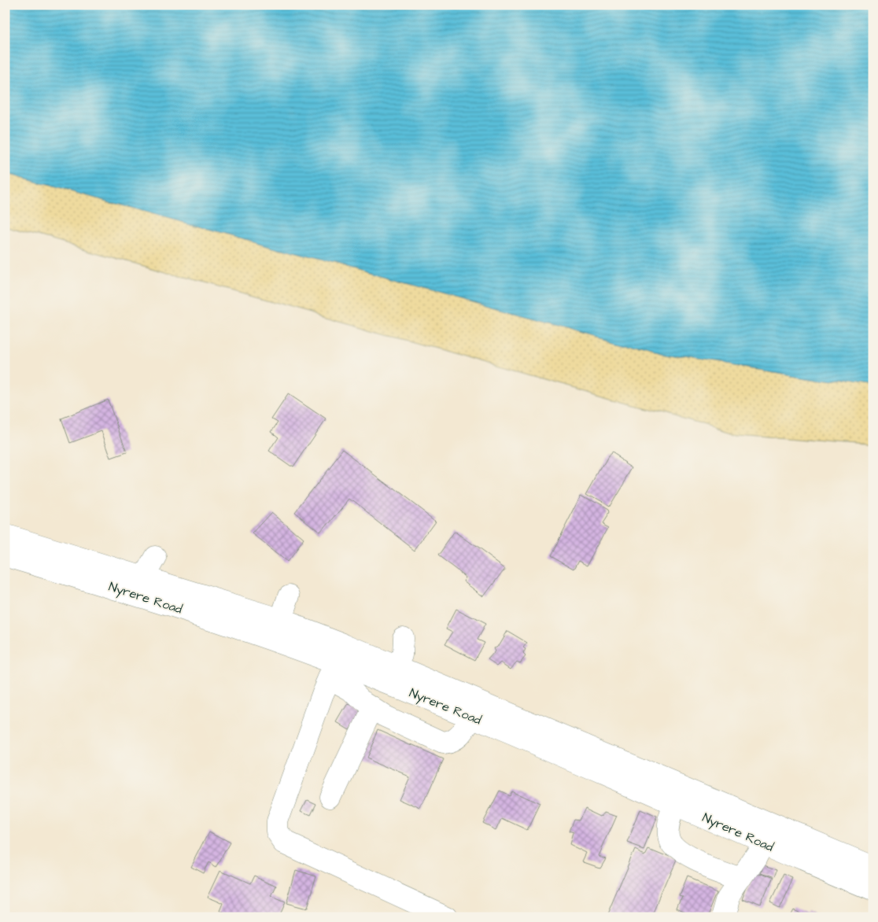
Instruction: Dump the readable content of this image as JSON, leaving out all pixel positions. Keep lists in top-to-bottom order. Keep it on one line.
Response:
{"streets":{"main road":["Nyrere Road"]}}
